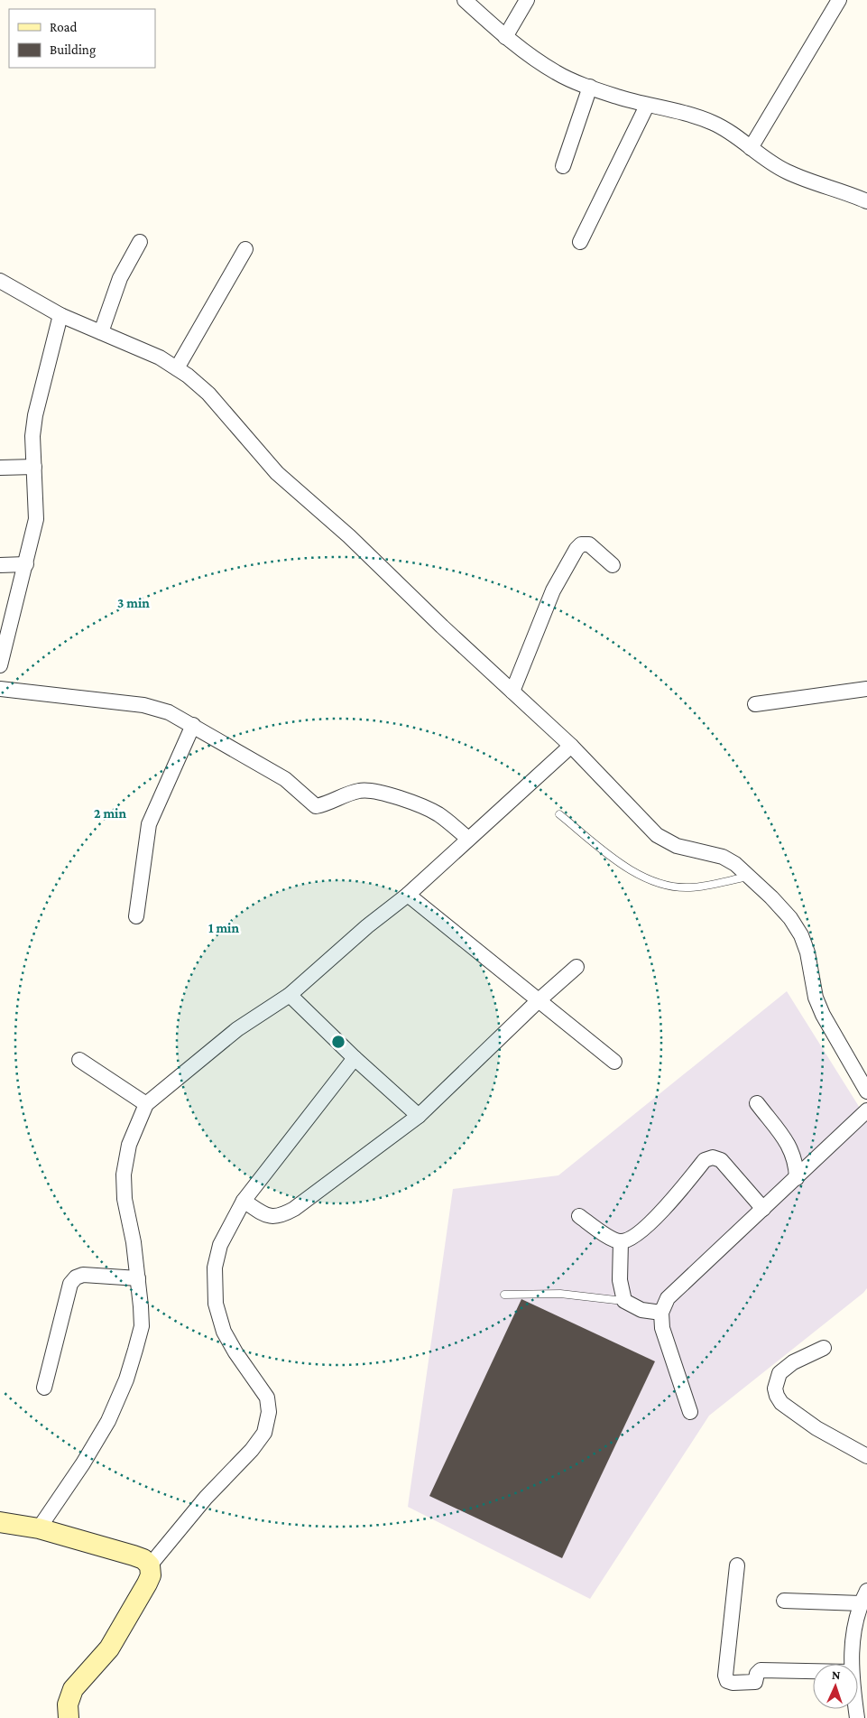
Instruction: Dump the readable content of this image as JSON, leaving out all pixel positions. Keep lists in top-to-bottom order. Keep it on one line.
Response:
{"legend":["Road","Building"],"north":"top","rings":["3 min","2 min","1 min"]}
